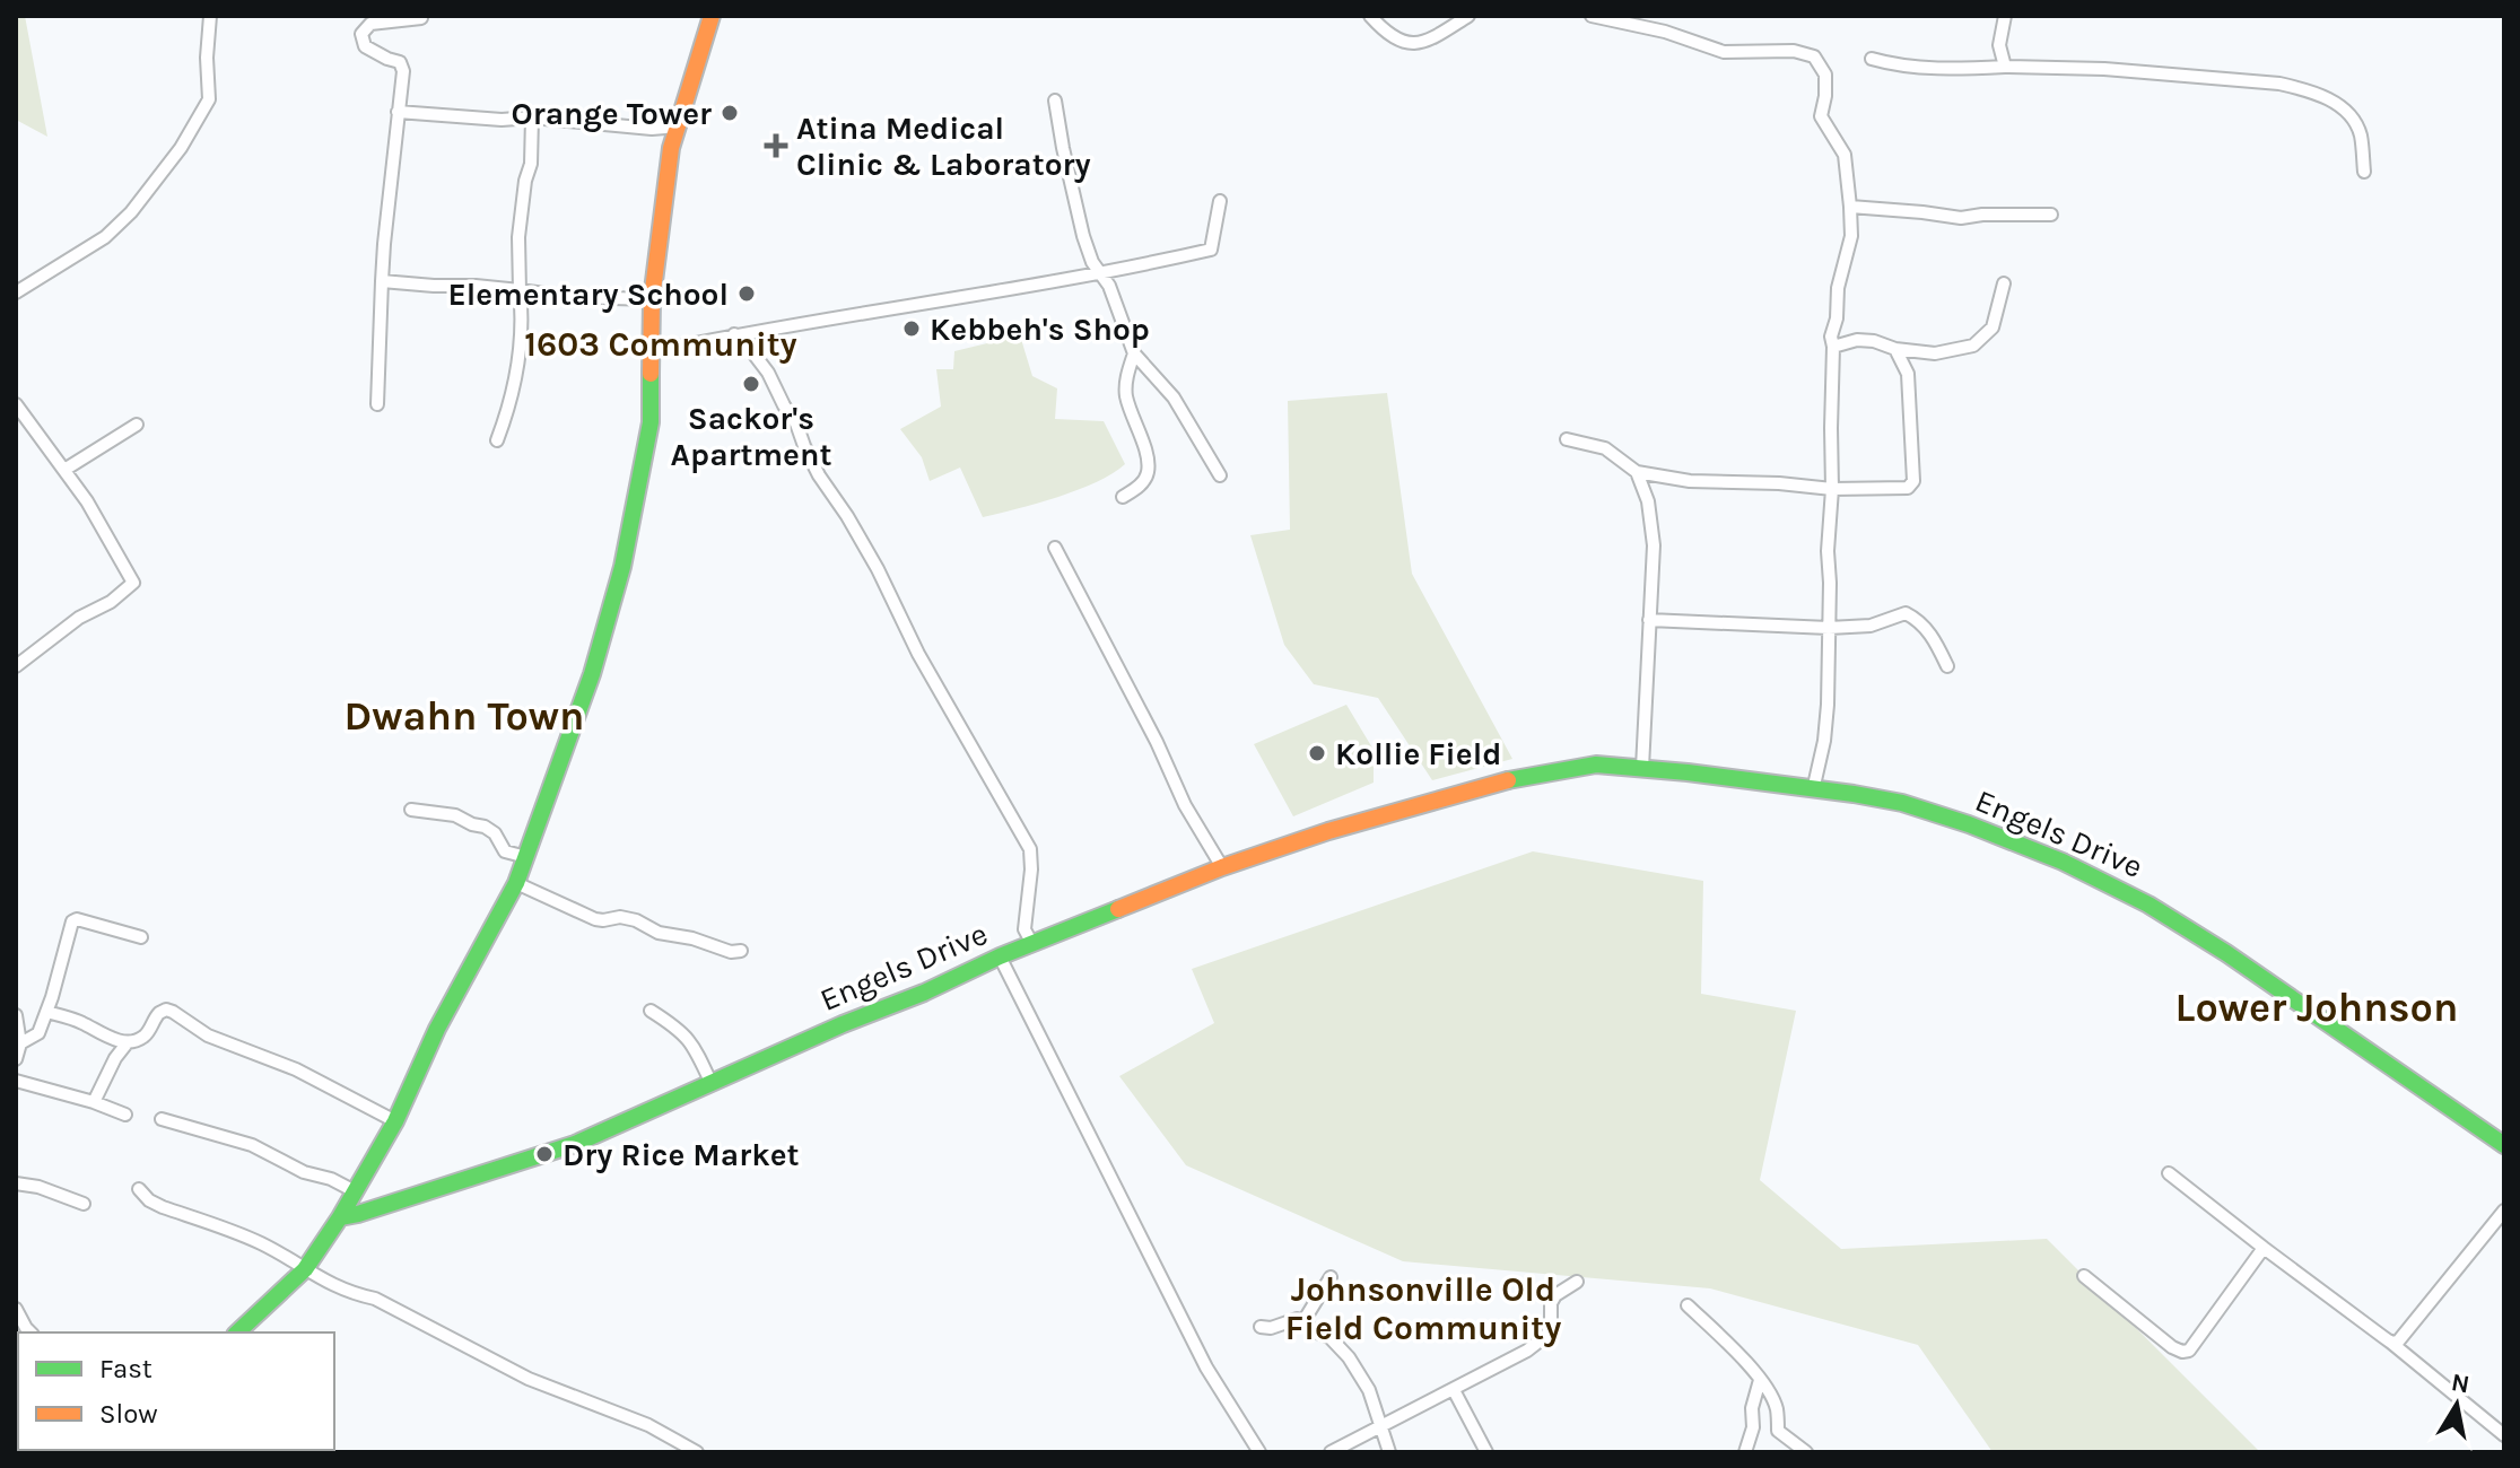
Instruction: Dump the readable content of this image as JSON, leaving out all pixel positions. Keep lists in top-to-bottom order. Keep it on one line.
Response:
{"streets":{"street":["Engels Drive"]},"districts":["1603 Community","Dwahn Town","Lower Johnson","Johnsonville Old Field Community"],"places":{"other":["Orange Tower","Elementary School","Kebbeh's Shop","Sackor's Apartment","Kollie Field","Dry Rice Market"],"health":["Atina Medical Clinic & Laboratory"]},"legend":["Fast","Slow"],"north":"top"}
